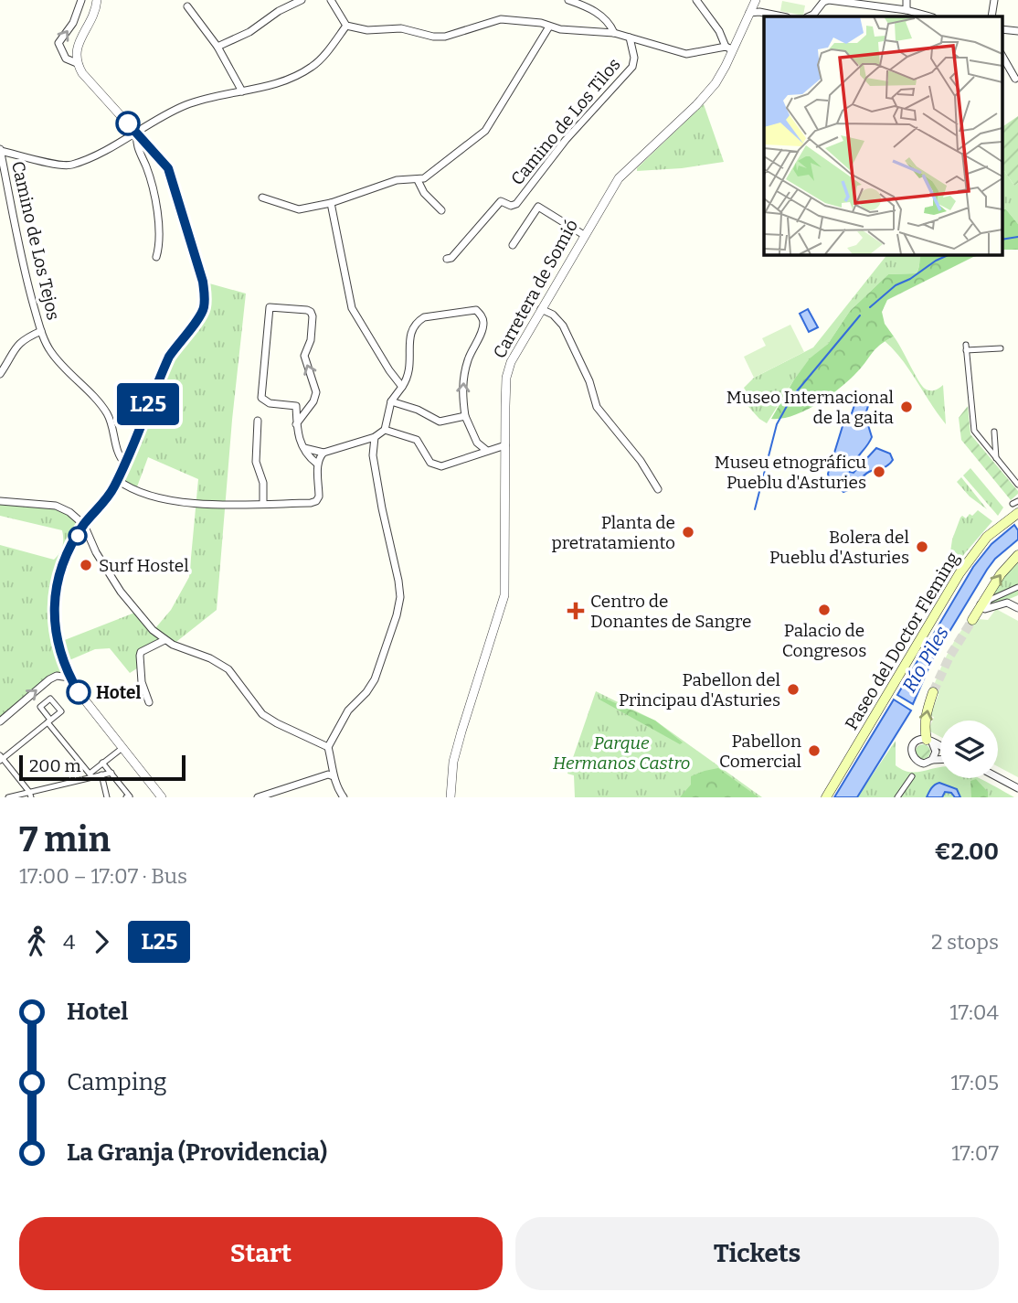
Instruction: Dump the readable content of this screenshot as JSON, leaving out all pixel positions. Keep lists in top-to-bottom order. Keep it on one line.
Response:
{"streets":{"main road":["Paseo del Doctor Fleming"],"street":["Camino de Los Tilos","Camino de Los Tejos","Carretera de Somió"]},"water":["Río Piles"],"parks":["Parque Hermanos Castro"],"places":{"other":["Museo Internacional de la gaita","Museu etnográficu Pueblu d'Asturies","Planta de pretratamiento","Bolera del Pueblu d'Asturies","Surf Hostel","Palacio de Congresos","Pabellon del Principau d'Asturies","Hotel","Pabellon Comercial"],"health":["Centro de Donantes de Sangre"]},"lines":["bus line L25"],"scale_bar":"200 m","page":{"on_map":"L25","scale":"200 m","heading":["7 min","17:00 – 17:07 · Bus","€2.00"],"legs":["4","L25","2 stops"],"list":[{"name":"Hotel","value":"17:04"},{"name":"Camping","value":"17:05"},{"name":"La Granja (Providencia)","value":"17:07"}],"buttons":["Start","Tickets"]}}
